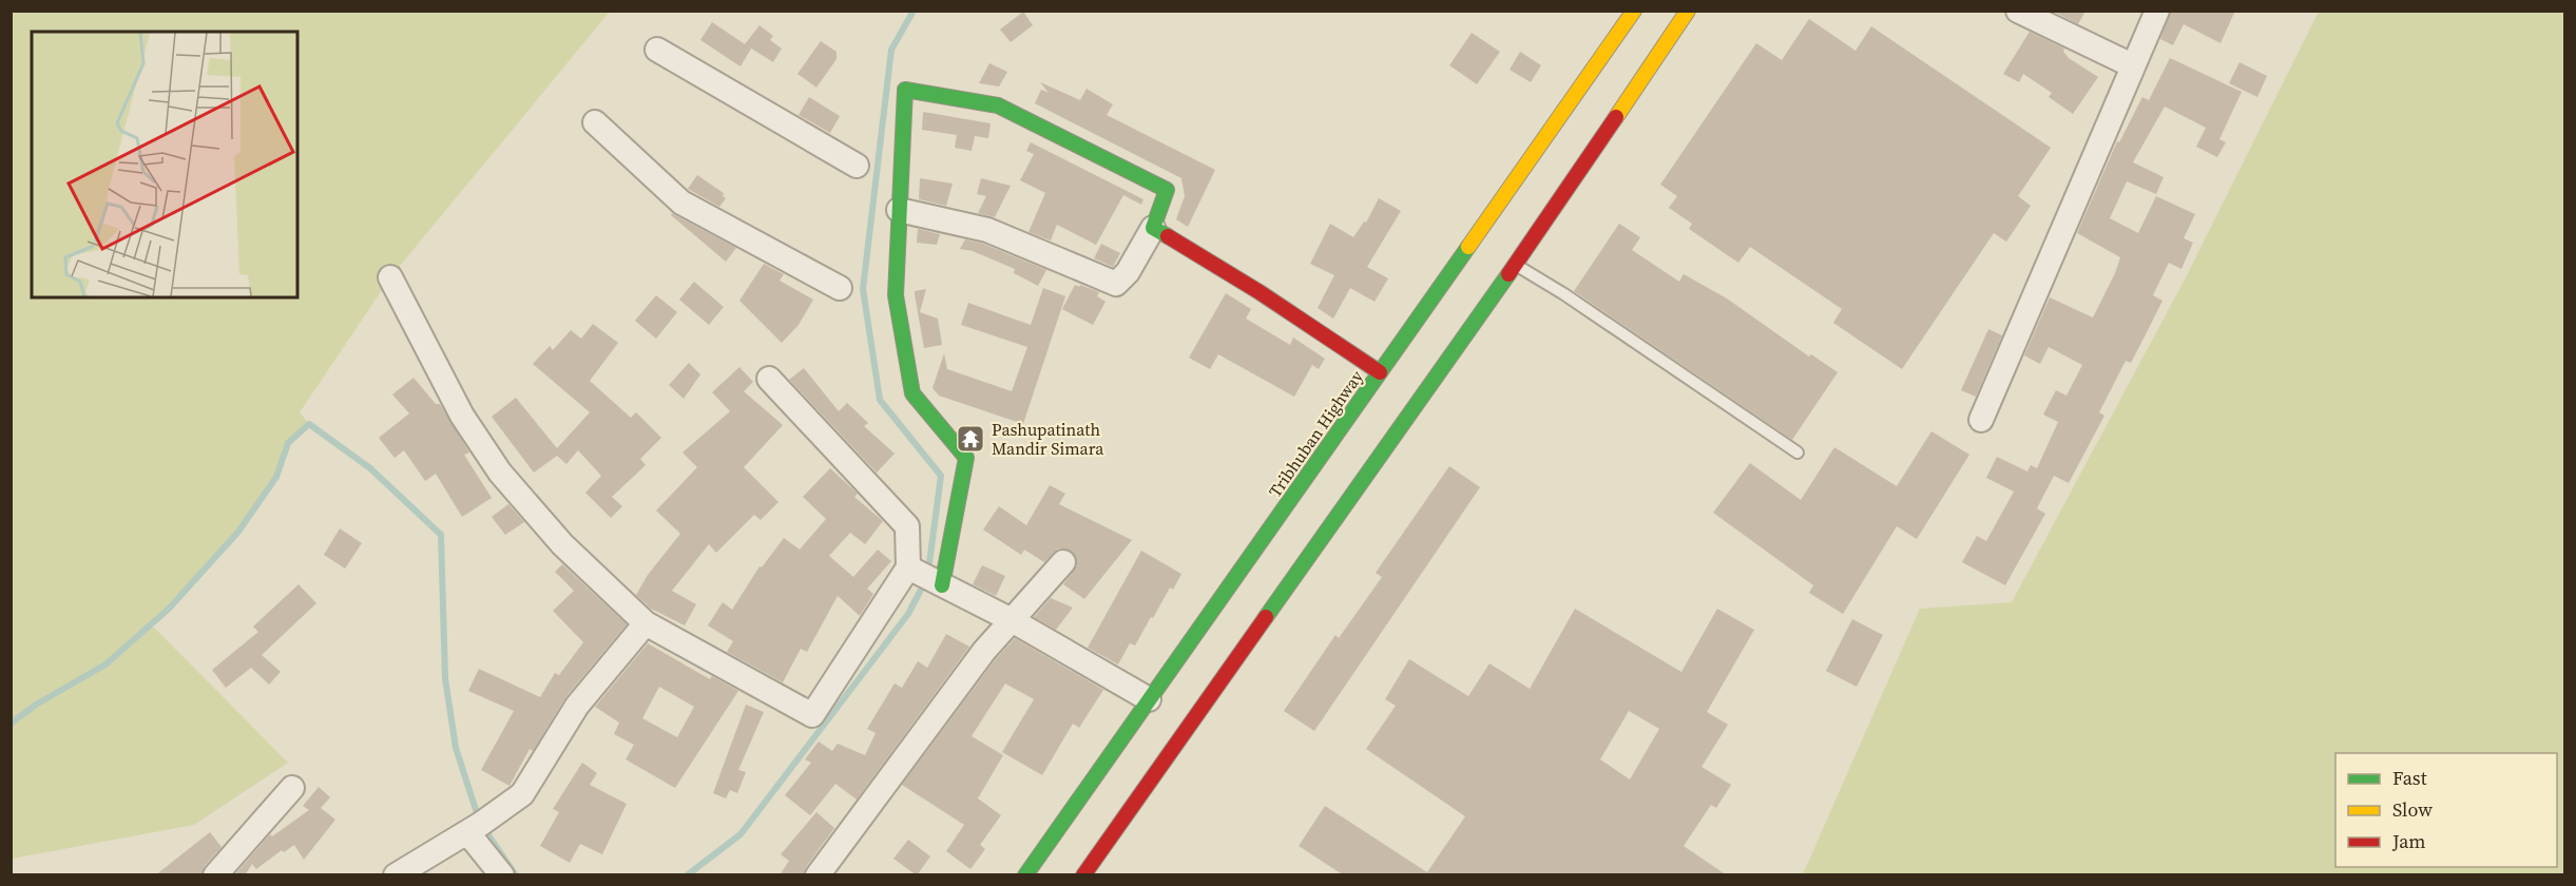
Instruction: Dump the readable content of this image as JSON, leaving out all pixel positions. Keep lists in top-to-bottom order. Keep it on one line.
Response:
{"streets":{"main road":["Tribhuban Highway"]},"places":{"temple":["Pashupatinath Mandir Simara"]},"legend":["Fast","Slow","Jam"]}
